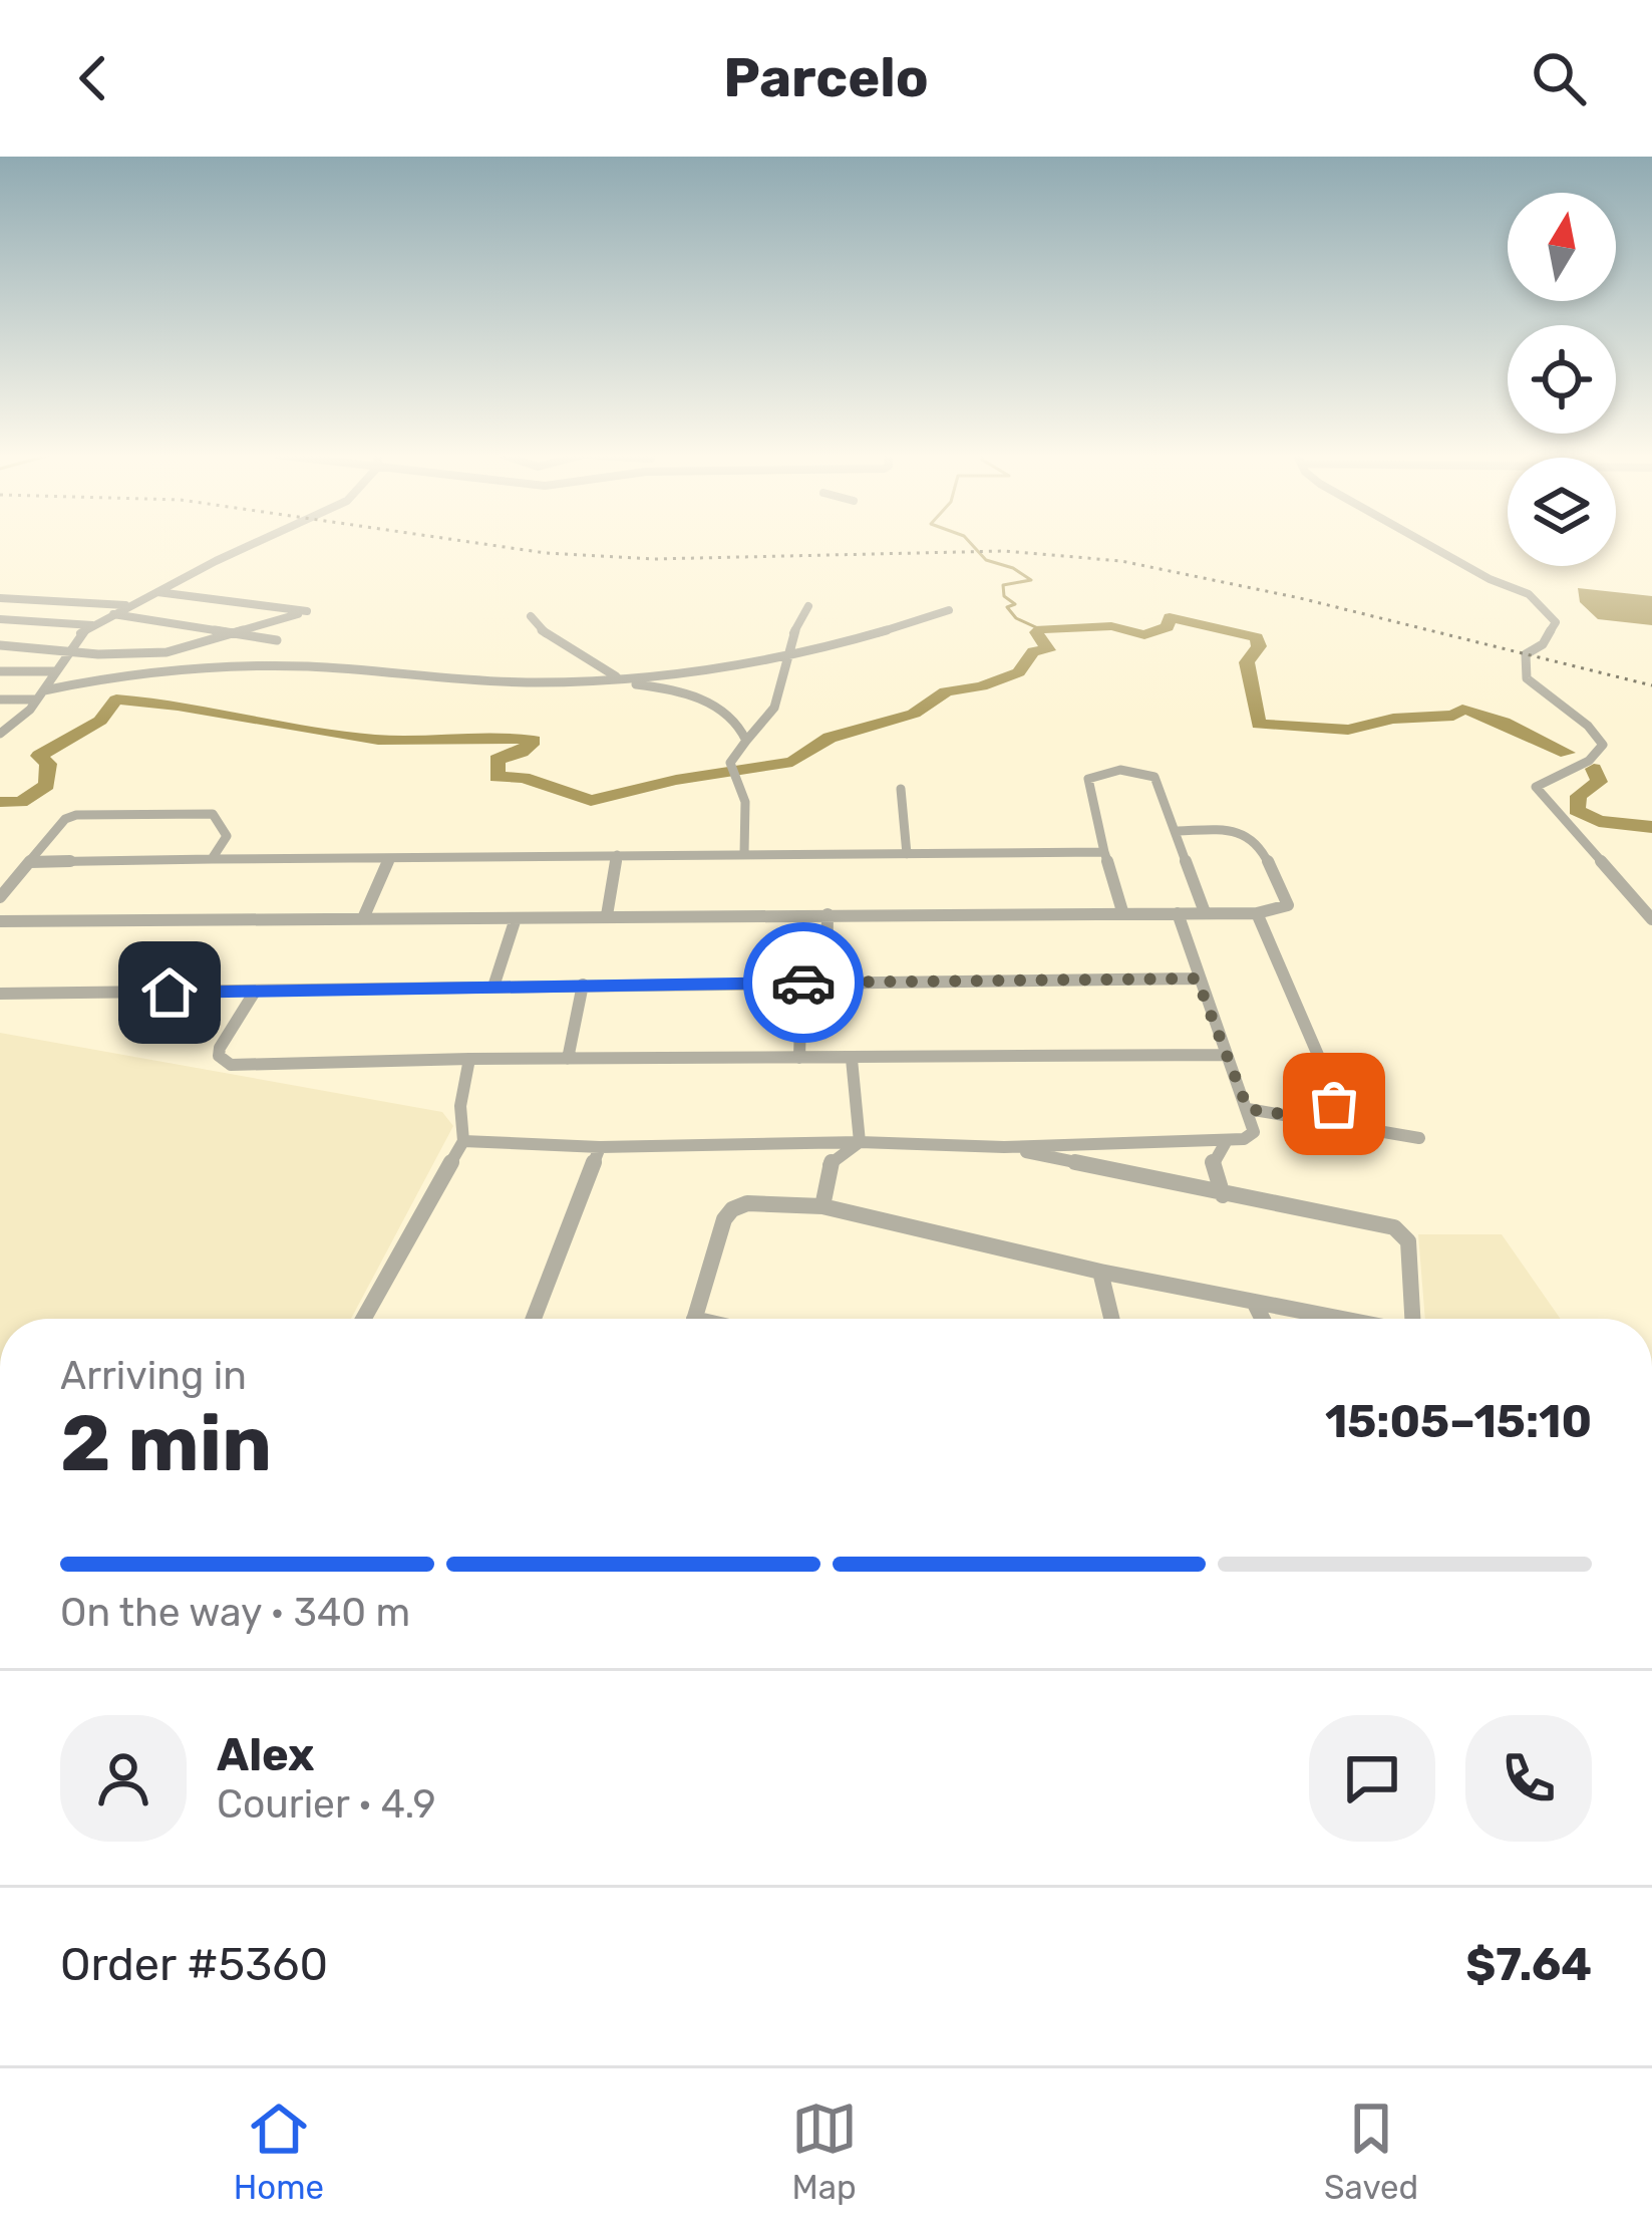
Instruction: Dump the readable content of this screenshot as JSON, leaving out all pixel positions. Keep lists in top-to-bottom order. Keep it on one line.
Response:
{"north":"top","page":{"header":"Parcelo","heading":["2 min","Arriving in","15:05–15:10"],"panel":["Alex","Courier · 4.9","Order #5360","$7.64"],"bar":"On the way · 340 m","tabs":["Home","Map","Saved"]}}
